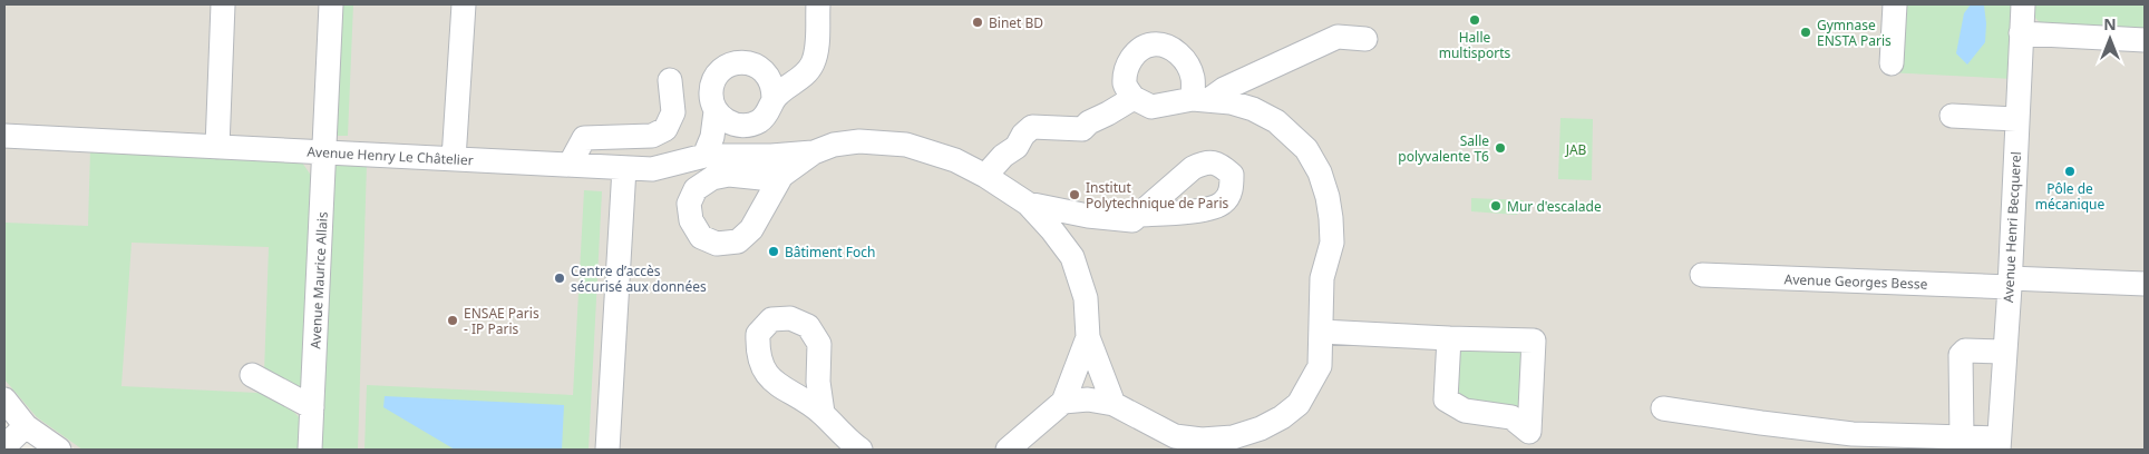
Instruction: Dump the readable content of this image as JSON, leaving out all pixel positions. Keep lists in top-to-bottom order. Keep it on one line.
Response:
{"streets":{"street":["Avenue Henry Le Châtelier","Avenue Henri Becquerel","Avenue Maurice Allais","Avenue Georges Besse"]},"crossings":[["Avenue Henry Le Châtelier","Avenue Maurice Allais"],["Avenue Henri Becquerel","Avenue Georges Besse"]],"parks":["JAB"],"places":["Halle multisports","Binet BD","Gymnase ENSTA Paris","Salle polyvalente T6","Pôle de mécanique","Institut Polytechnique de Paris","Mur d'escalade","Bâtiment Foch","Centre d’accès sécurisé aux données","ENSAE Paris - IP Paris"],"north":"top"}
